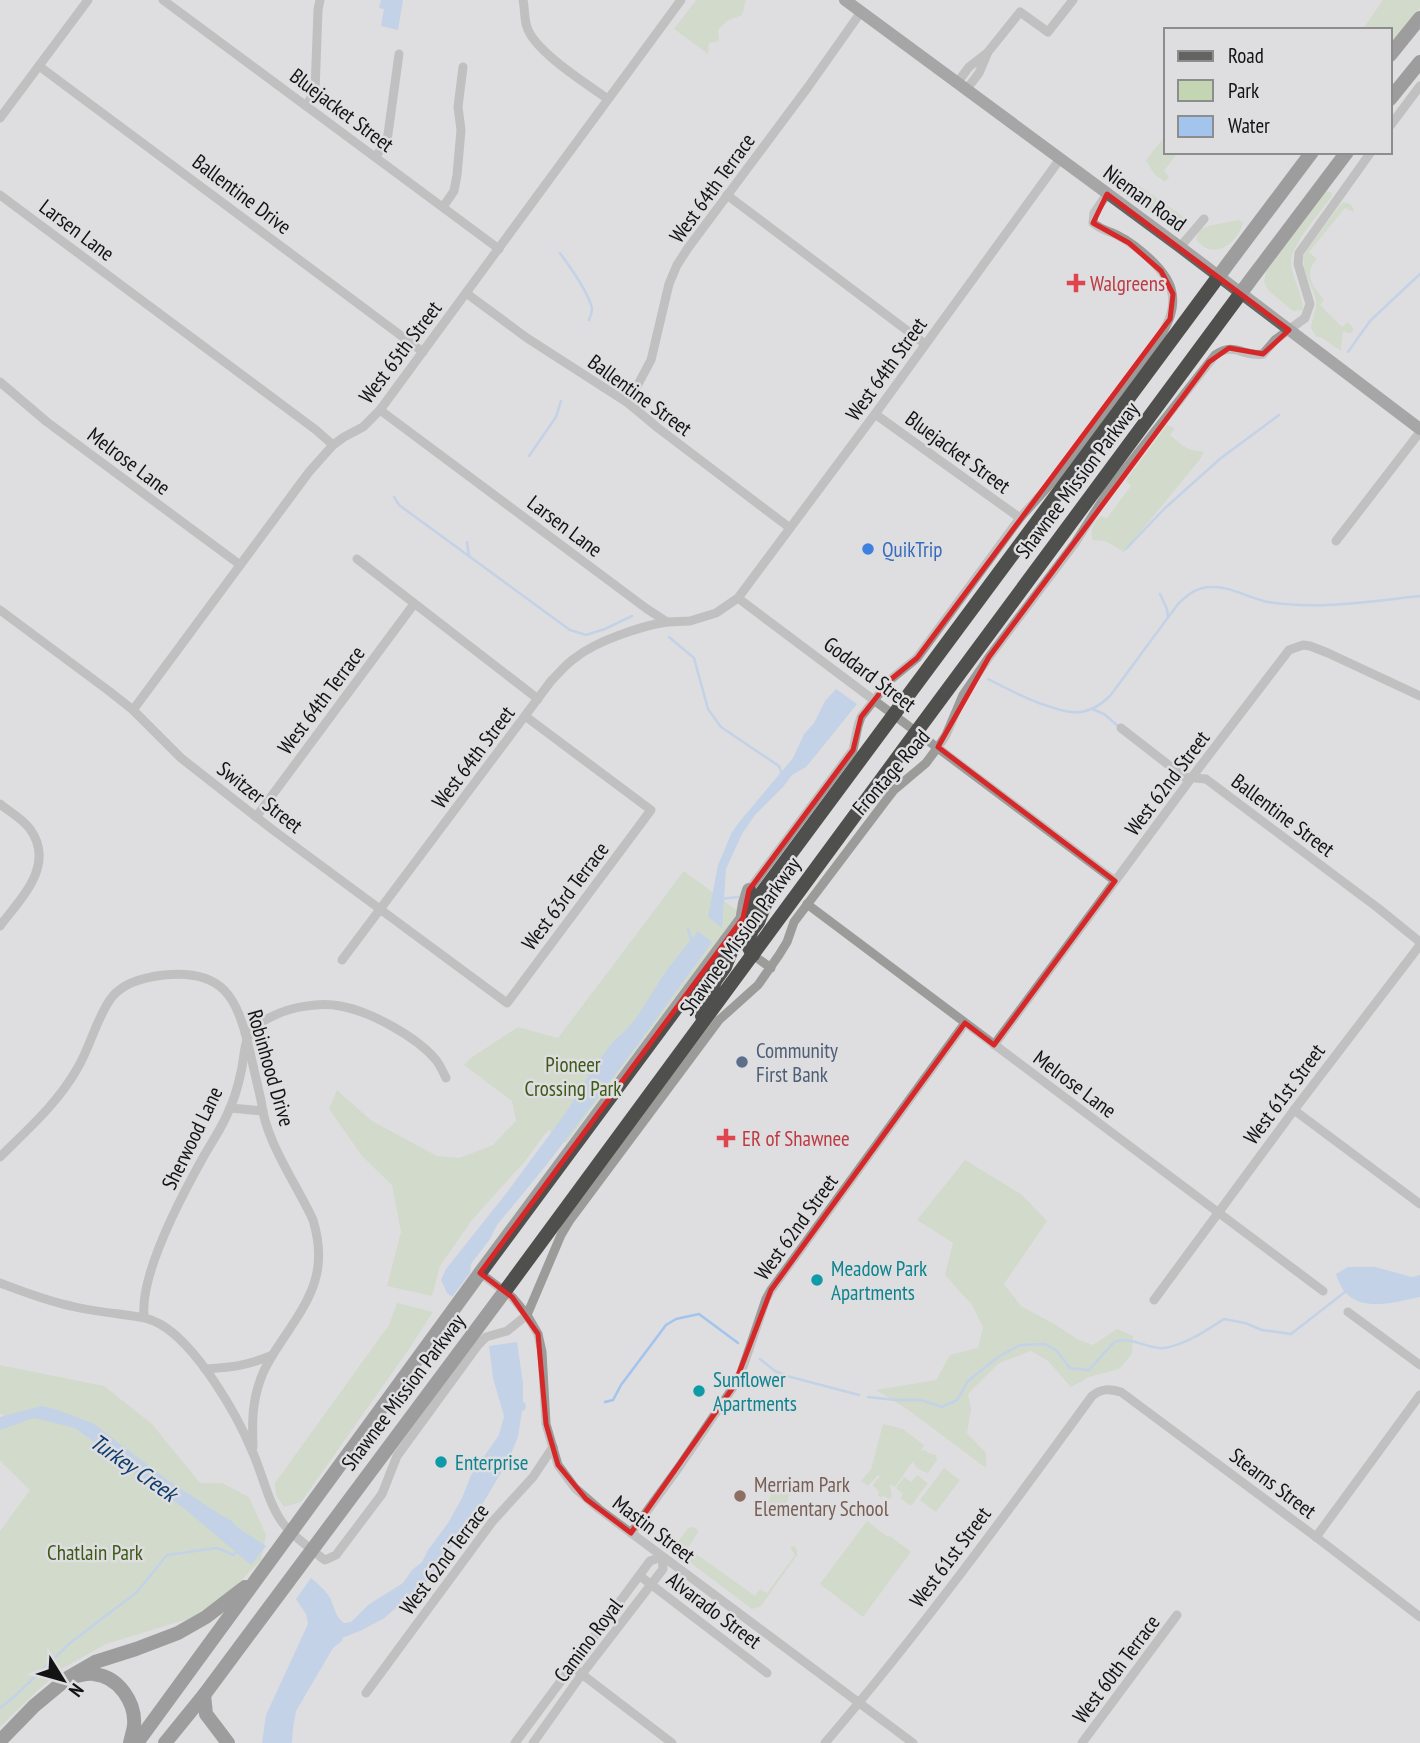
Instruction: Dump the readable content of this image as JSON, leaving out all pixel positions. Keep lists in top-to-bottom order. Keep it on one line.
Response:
{"streets":{"highway":["Shawnee Mission Parkway"],"main road":["Nieman Road"],"street":["Bluejacket Street","West 64th Terrace","Ballentine Drive","Larsen Lane","West 65th Street","West 64th Street","Ballentine Street","Melrose Lane","Goddard Street","Frontage Road","West 62nd Street","Switzer Street","West 63rd Terrace","Robinhood Drive","West 61st Street","Sherwood Lane","Stearns Street","Mastin Street","West 62nd Terrace","Alvarado Street","Camino Royal","West 60th Terrace"]},"crossings":[["Bluejacket Street","West 65th Street"],["Bluejacket Street","West 64th Street"],["Bluejacket Street","Frontage Road"],["West 64th Terrace","Nieman Road"],["West 64th Terrace","Ballentine Street"],["West 64th Terrace","Switzer Street"],["Ballentine Drive","West 65th Street"],["Nieman Road","West 64th Street"],["Nieman Road","Shawnee Mission Parkway"],["Nieman Road","Frontage Road"],["Larsen Lane","West 65th Street"],["Larsen Lane","West 64th Street"],["West 65th Street","Ballentine Street"],["West 65th Street","Melrose Lane"],["West 65th Street","Switzer Street"],["West 64th Street","Ballentine Street"],["West 64th Street","Goddard Street"],["West 64th Street","Switzer Street"],["West 64th Street","West 63rd Terrace"],["Ballentine Street","West 62nd Street"],["Ballentine Street","West 61st Street"],["Melrose Lane","Frontage Road"],["Melrose Lane","West 62nd Street"],["Melrose Lane","West 61st Street"],["Shawnee Mission Parkway","Goddard Street"],["Shawnee Mission Parkway","Robinhood Drive"],["Shawnee Mission Parkway","Mastin Street"],["Goddard Street","Frontage Road"],["Goddard Street","West 62nd Street"],["Frontage Road","Mastin Street"],["West 62nd Street","Mastin Street"],["Switzer Street","West 63rd Terrace"],["Robinhood Drive","Sherwood Lane"],["West 61st Street","Stearns Street"],["West 61st Street","Mastin Street"],["Mastin Street","West 62nd Terrace"],["Mastin Street","Camino Royal"],["Alvarado Street","Camino Royal"]],"water":["Turkey Creek"],"parks":["Pioneer Crossing Park","Chatlain Park"],"places":{"health":["Walgreens","ER of Shawnee"],"other":["QuikTrip","Community First Bank","Meadow Park Apartments","Sunflower Apartments","Enterprise","Merriam Park Elementary School"]},"legend":["Road","Park","Water"],"north":"bottom right"}
